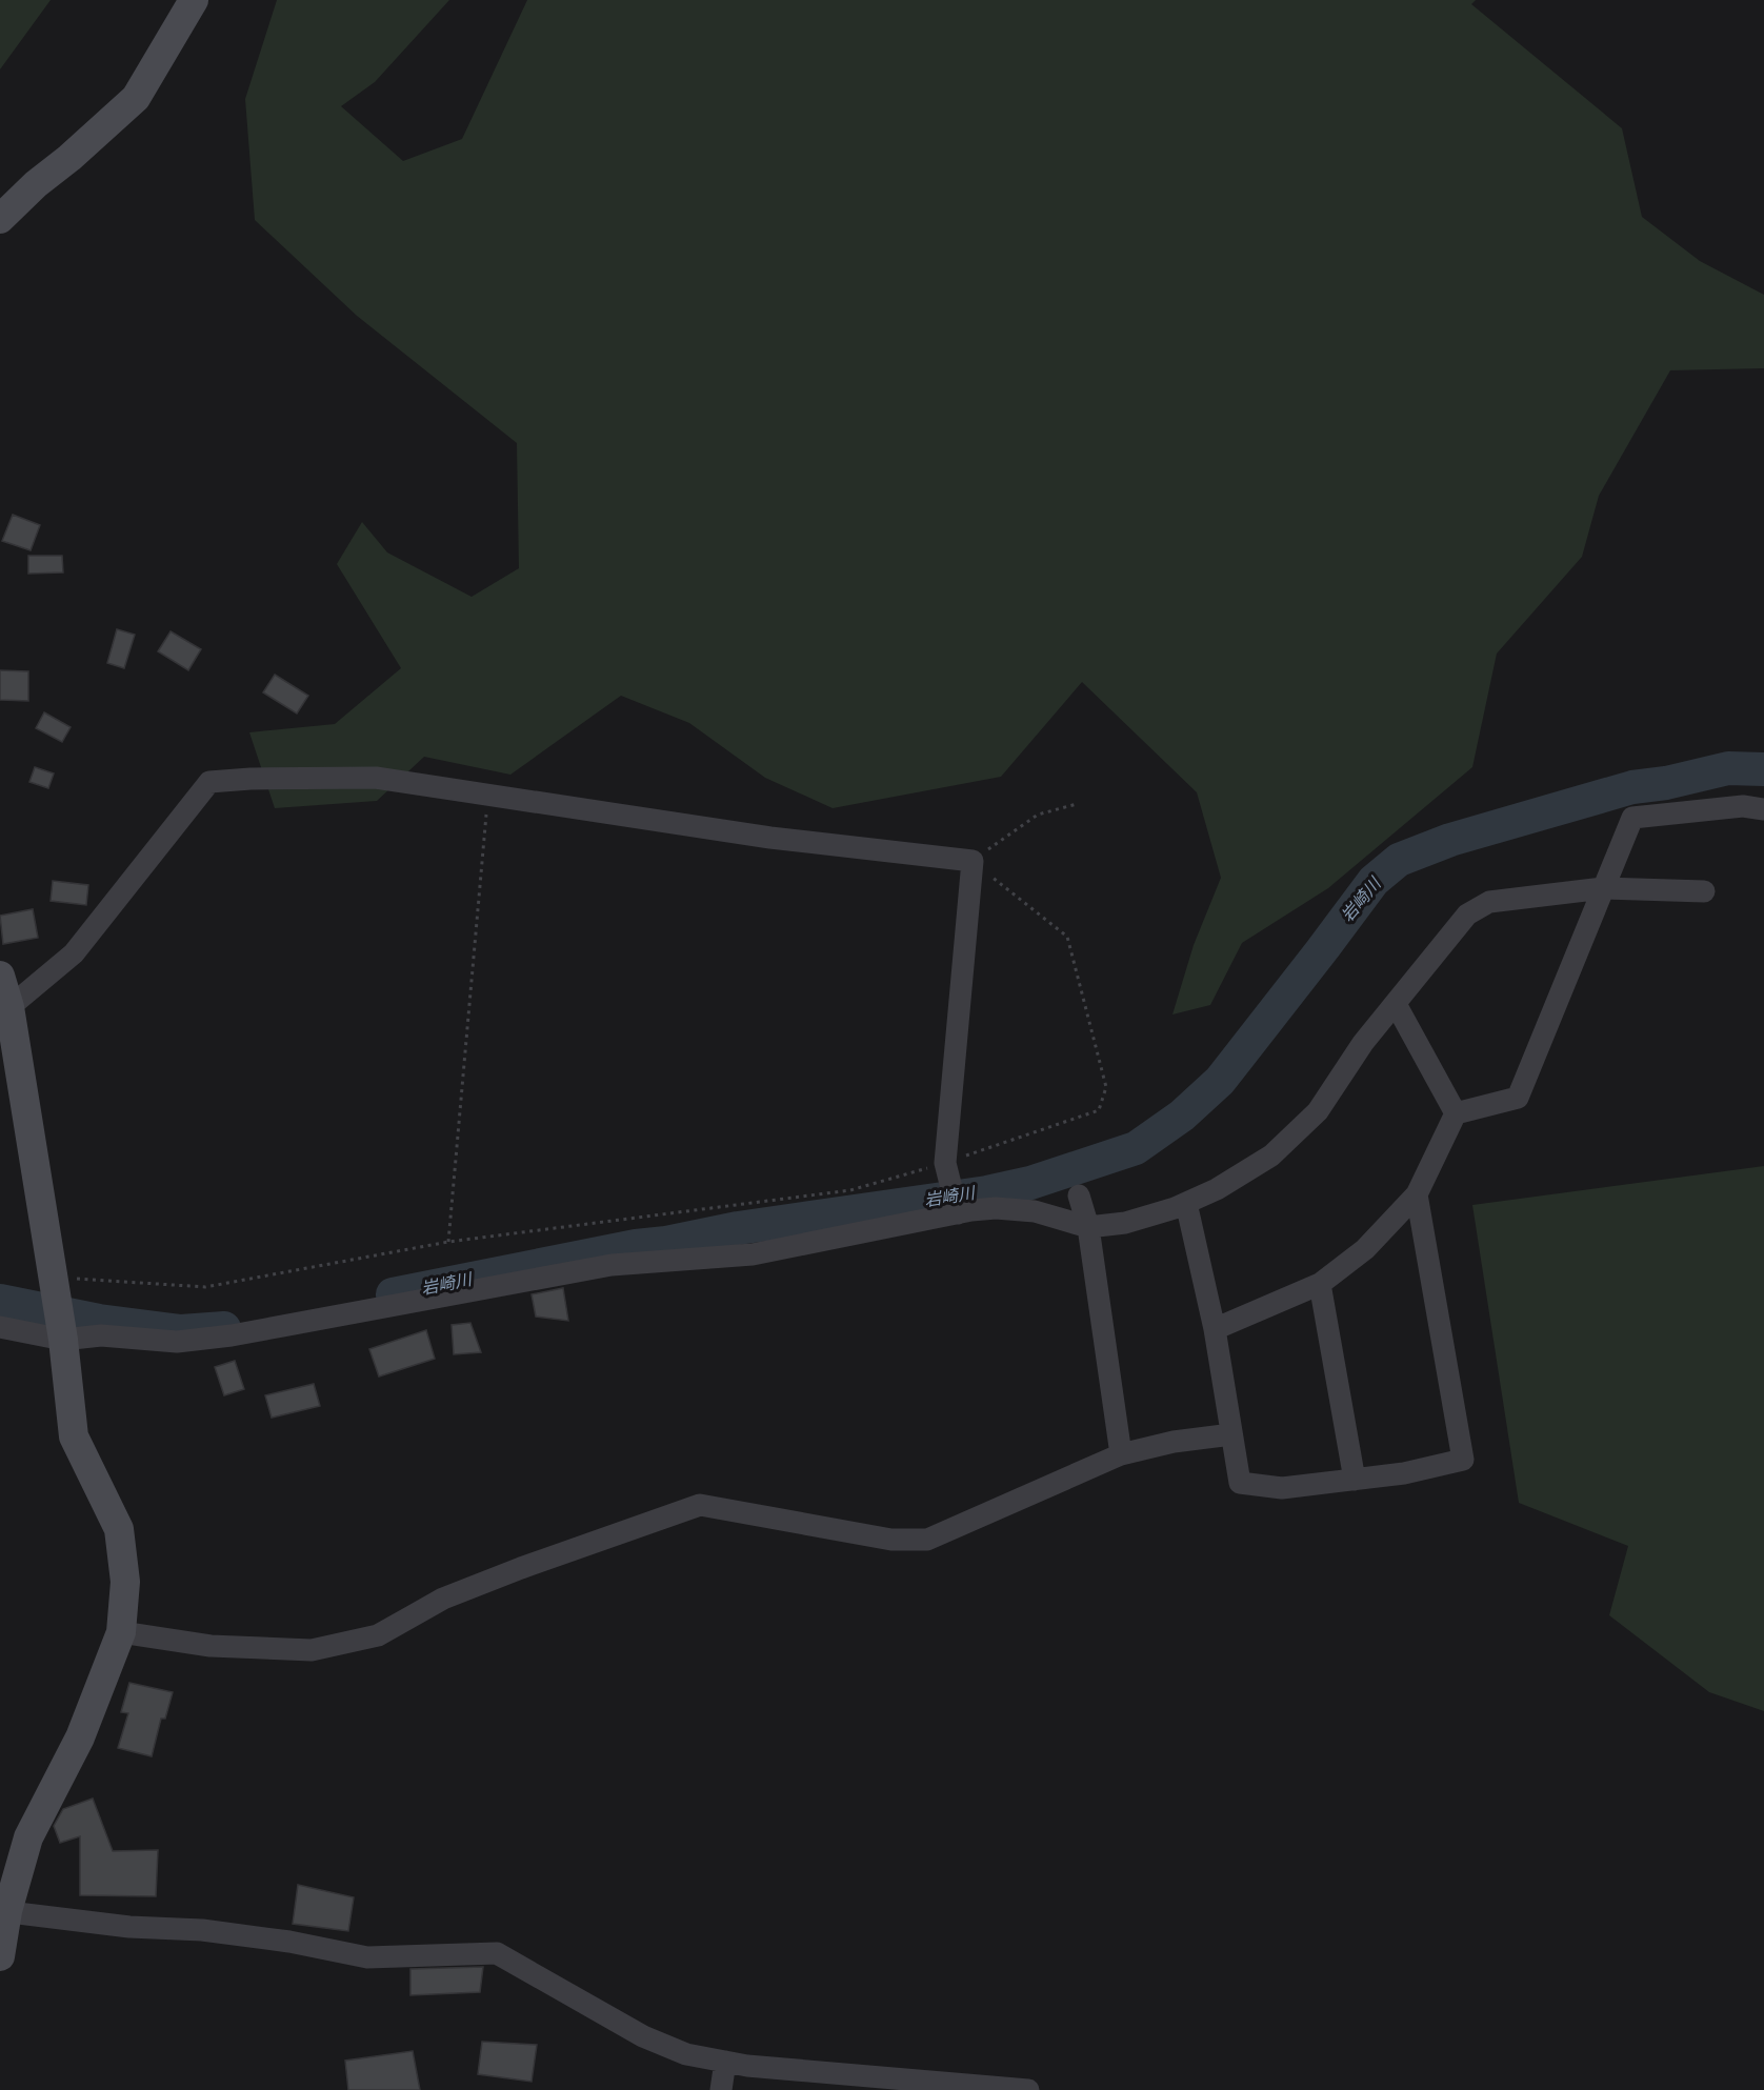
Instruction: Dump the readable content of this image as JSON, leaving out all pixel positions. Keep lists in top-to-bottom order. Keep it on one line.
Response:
{"water":["岩崎川"]}
